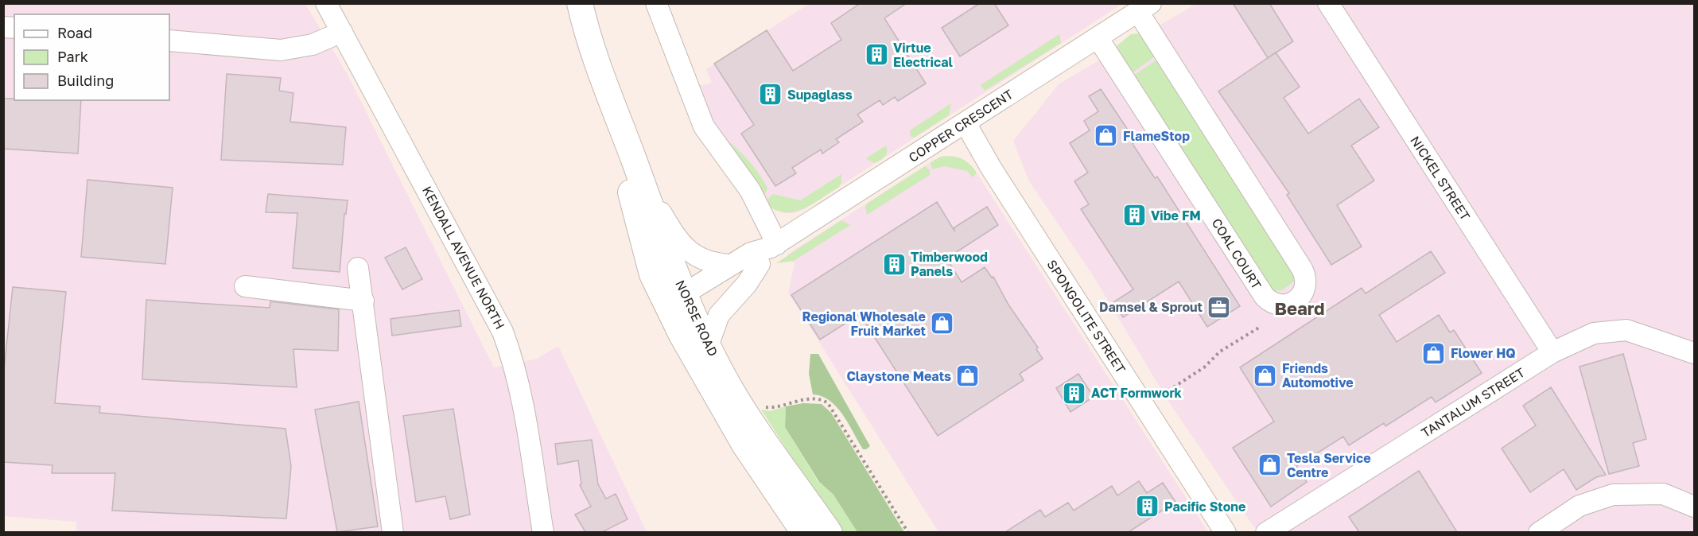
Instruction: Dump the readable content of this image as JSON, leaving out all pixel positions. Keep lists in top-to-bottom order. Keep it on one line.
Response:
{"streets":{"main road":["NORSE ROAD"],"street":["COPPER CRESCENT","NICKEL STREET","COAL COURT","KENDALL AVENUE NORTH","SPONGOLITE STREET","TANTALUM STREET"]},"crossings":[["COPPER CRESCENT","COAL COURT"],["COPPER CRESCENT","SPONGOLITE STREET"],["COPPER CRESCENT","NORSE ROAD"],["NICKEL STREET","TANTALUM STREET"]],"districts":["Beard"],"places":{"building":["Virtue Electrical","Supaglass","Vibe FM","Timberwood Panels","ACT Formwork","Pacific Stone"],"shop":["FlameStop","Regional Wholesale Fruit Market","Flower HQ","Friends Automotive","Claystone Meats","Tesla Service Centre"],"office":["Damsel & Sprout"]},"legend":["Road","Park","Building"]}
